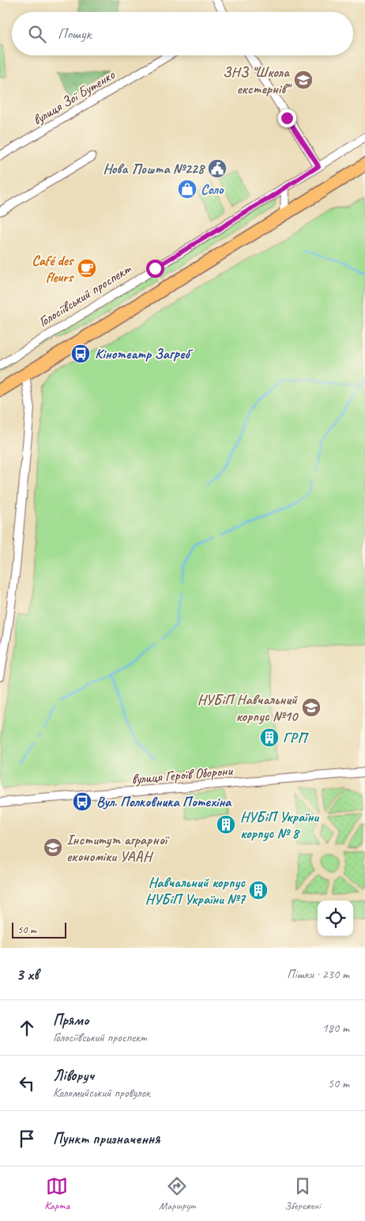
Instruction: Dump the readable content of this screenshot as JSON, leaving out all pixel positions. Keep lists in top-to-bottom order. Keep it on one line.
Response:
{"streets":{"street":["вулиця Зої Бутенко","Голосіївський проспект","вулиця Героїв Оборони"]},"places":{"school or university":["ЗНЗ \"Школа екстернів\"","НУБіП Навчальний корпус №10","Інститут аграрної економіки УААН"],"public building":["Нова Пошта №228"],"shop":["Соло"],"cafe":["Café des fleurs"],"bus stop":["Кінотеатр Загреб","Вул. Полковника Потєхіна"],"building":["ГРП","НУБіП України корпус № 8","Навчальний корпус НУБіП України №7"]},"scale_bar":"50 m","page":{"search":"Пошук","scale":"50 m","heading":["3 хв","Пішки · 230 m"],"list":[["Прямо","Голосіївський проспект","180 m"],["Ліворуч","Коломийський провулок","50 m"],"Пункт призначення"],"nav":["Карта","Маршрут","Збережені"]}}
